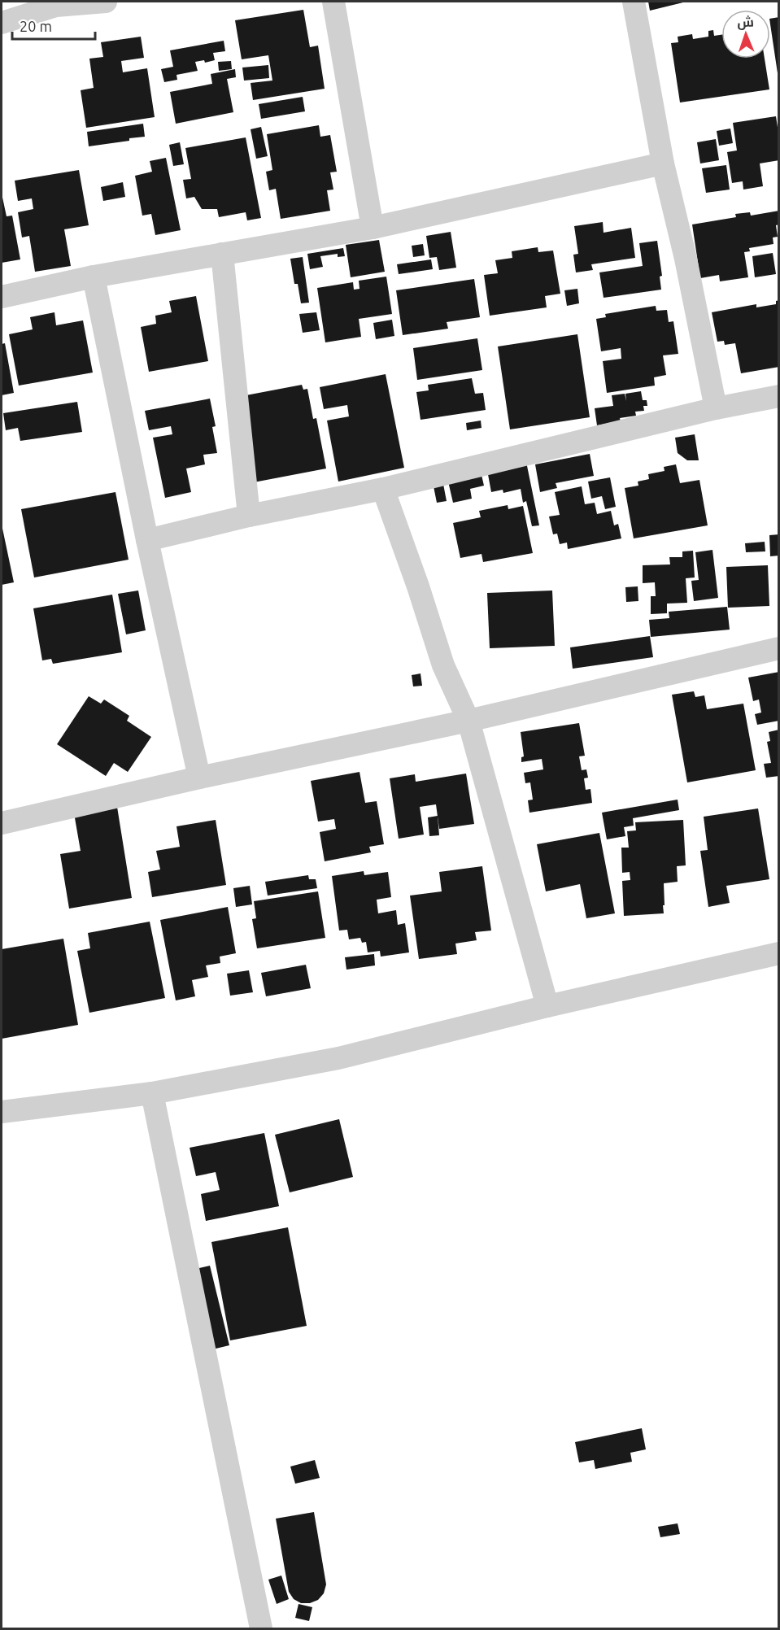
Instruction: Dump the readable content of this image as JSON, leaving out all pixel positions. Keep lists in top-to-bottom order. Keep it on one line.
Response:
{"scale_bar":"20 m","north":"top"}
